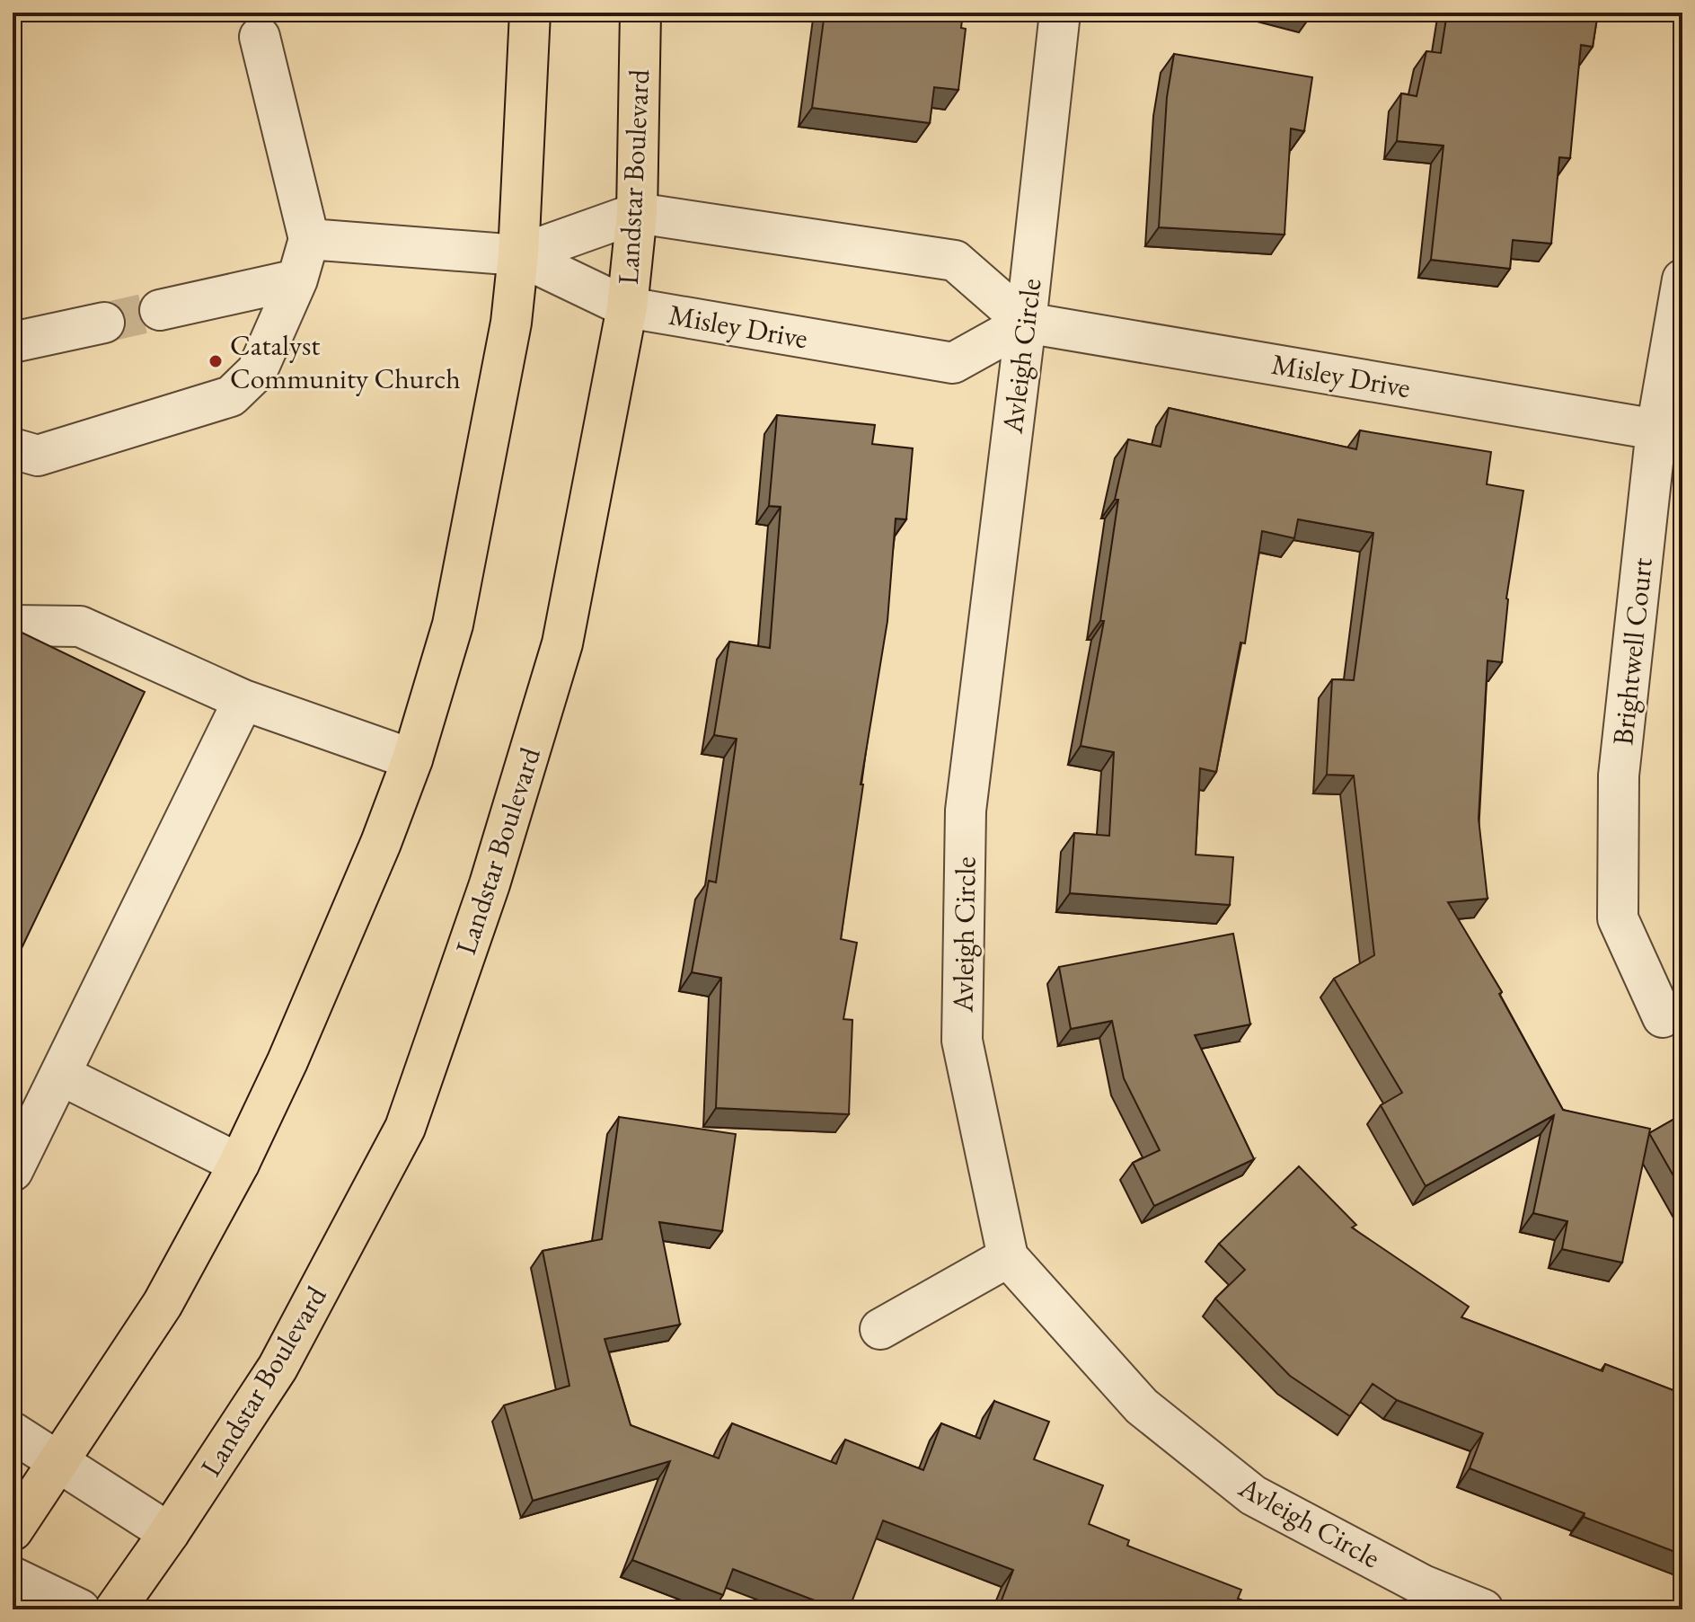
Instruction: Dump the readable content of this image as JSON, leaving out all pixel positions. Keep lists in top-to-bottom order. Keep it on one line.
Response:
{"streets":{"main road":["Landstar Boulevard"],"street":["Misley Drive","Avleigh Circle","Brightwell Court"]},"crossings":[["Landstar Boulevard","Misley Drive"],["Misley Drive","Avleigh Circle"],["Misley Drive","Brightwell Court"]],"places":["Catalyst Community Church"]}
